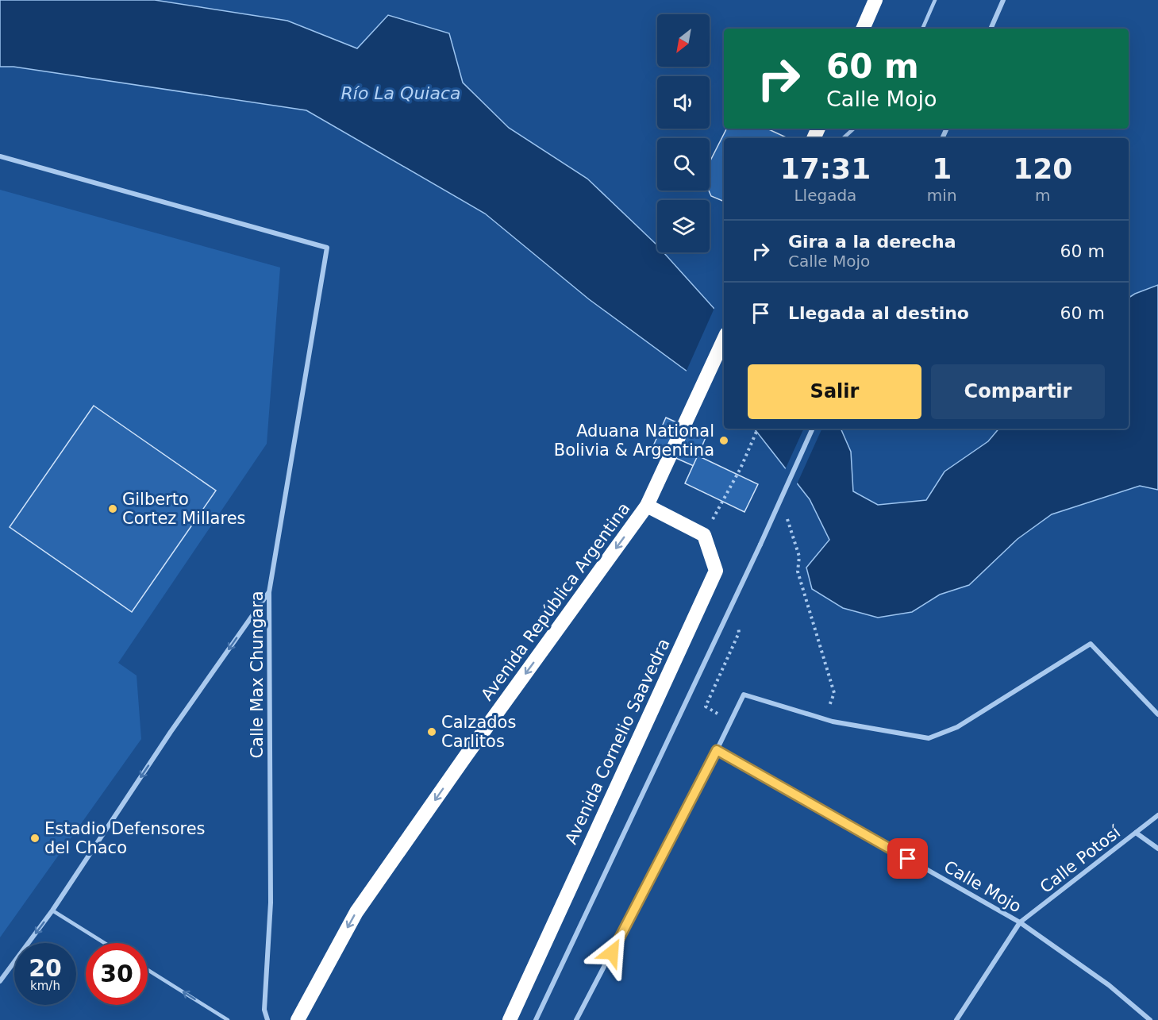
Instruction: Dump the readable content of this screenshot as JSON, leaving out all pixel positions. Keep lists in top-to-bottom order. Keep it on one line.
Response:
{"streets":{"highway":["Avenida República Argentina","Avenida Cornelio Saavedra"],"street":["Calle Max Chungara","Calle Potosí","Calle Mojo"]},"crossings":[["Calle Potosí","Calle Mojo"]],"one_way":["Avenida República Argentina"],"water":["Río La Quiaca"],"places":["Aduana National Bolivia & Argentina","Gilberto Cortez Millares","Calzados Carlitos","Estadio Defensores del Chaco"],"north":"bottom left","page":{"turn":["60 m","Calle Mojo"],"eta":["17:31","Llegada","1","min","120","m"],"list":[{"name":"Gira a la derecha","note":"Calle Mojo","value":"60 m"},{"name":"Llegada al destino","value":"60 m"}],"buttons":["Salir","Compartir"],"speed":"20 km/h","limit":"30"}}
